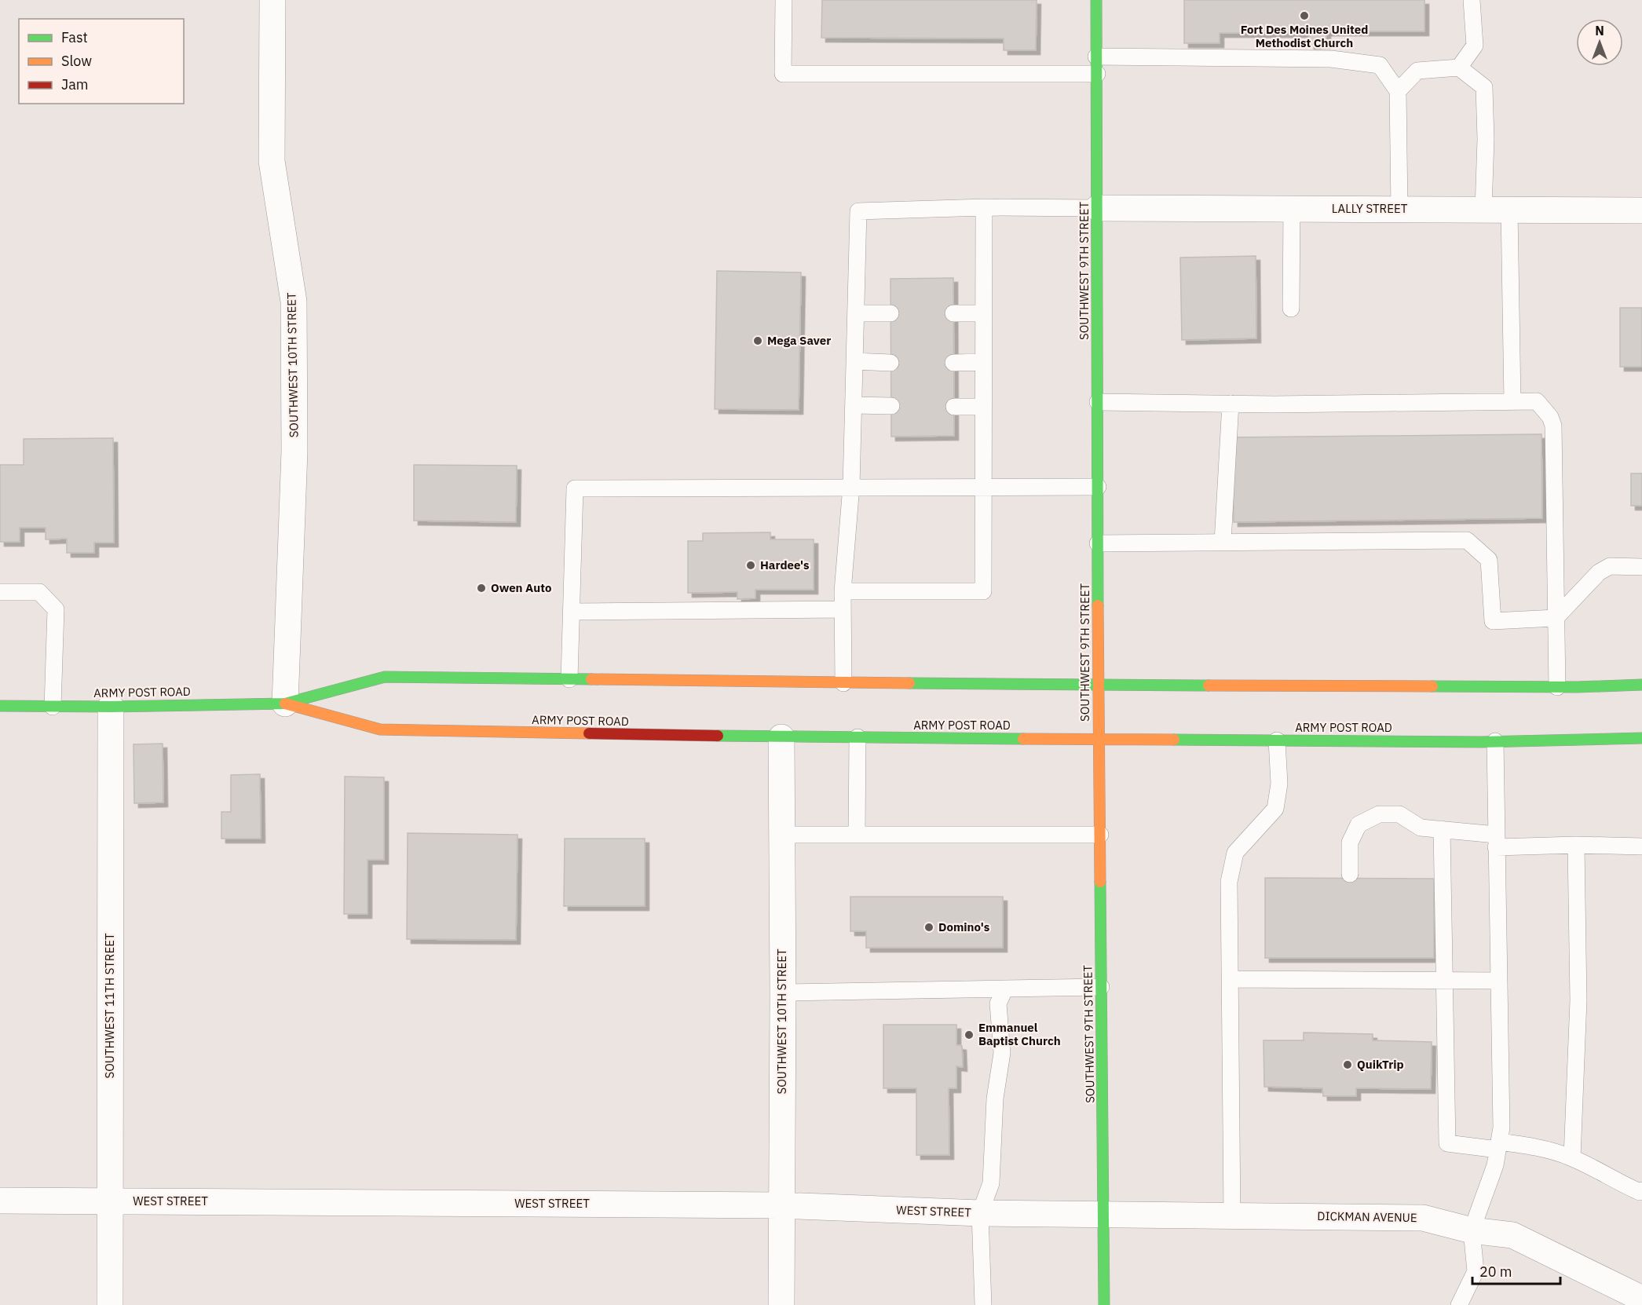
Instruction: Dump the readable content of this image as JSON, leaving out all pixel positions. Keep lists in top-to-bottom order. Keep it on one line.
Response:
{"streets":{"main road":["SOUTHWEST 9TH STREET","ARMY POST ROAD"],"street":["LALLY STREET","SOUTHWEST 10TH STREET","SOUTHWEST 11TH STREET","WEST STREET","DICKMAN AVENUE"]},"crossings":[["LALLY STREET","SOUTHWEST 9TH STREET"],["SOUTHWEST 9TH STREET","ARMY POST ROAD"],["SOUTHWEST 9TH STREET","WEST STREET"],["SOUTHWEST 9TH STREET","DICKMAN AVENUE"],["SOUTHWEST 10TH STREET","ARMY POST ROAD"],["SOUTHWEST 10TH STREET","WEST STREET"],["ARMY POST ROAD","SOUTHWEST 11TH STREET"],["SOUTHWEST 11TH STREET","WEST STREET"],["WEST STREET","DICKMAN AVENUE"]],"places":["Fort Des Moines United Methodist Church","Mega Saver","Hardee's","Owen Auto","Domino's","Emmanuel Baptist Church","QuikTrip"],"legend":["Fast","Slow","Jam"],"scale_bar":"20 m","north":"top"}
